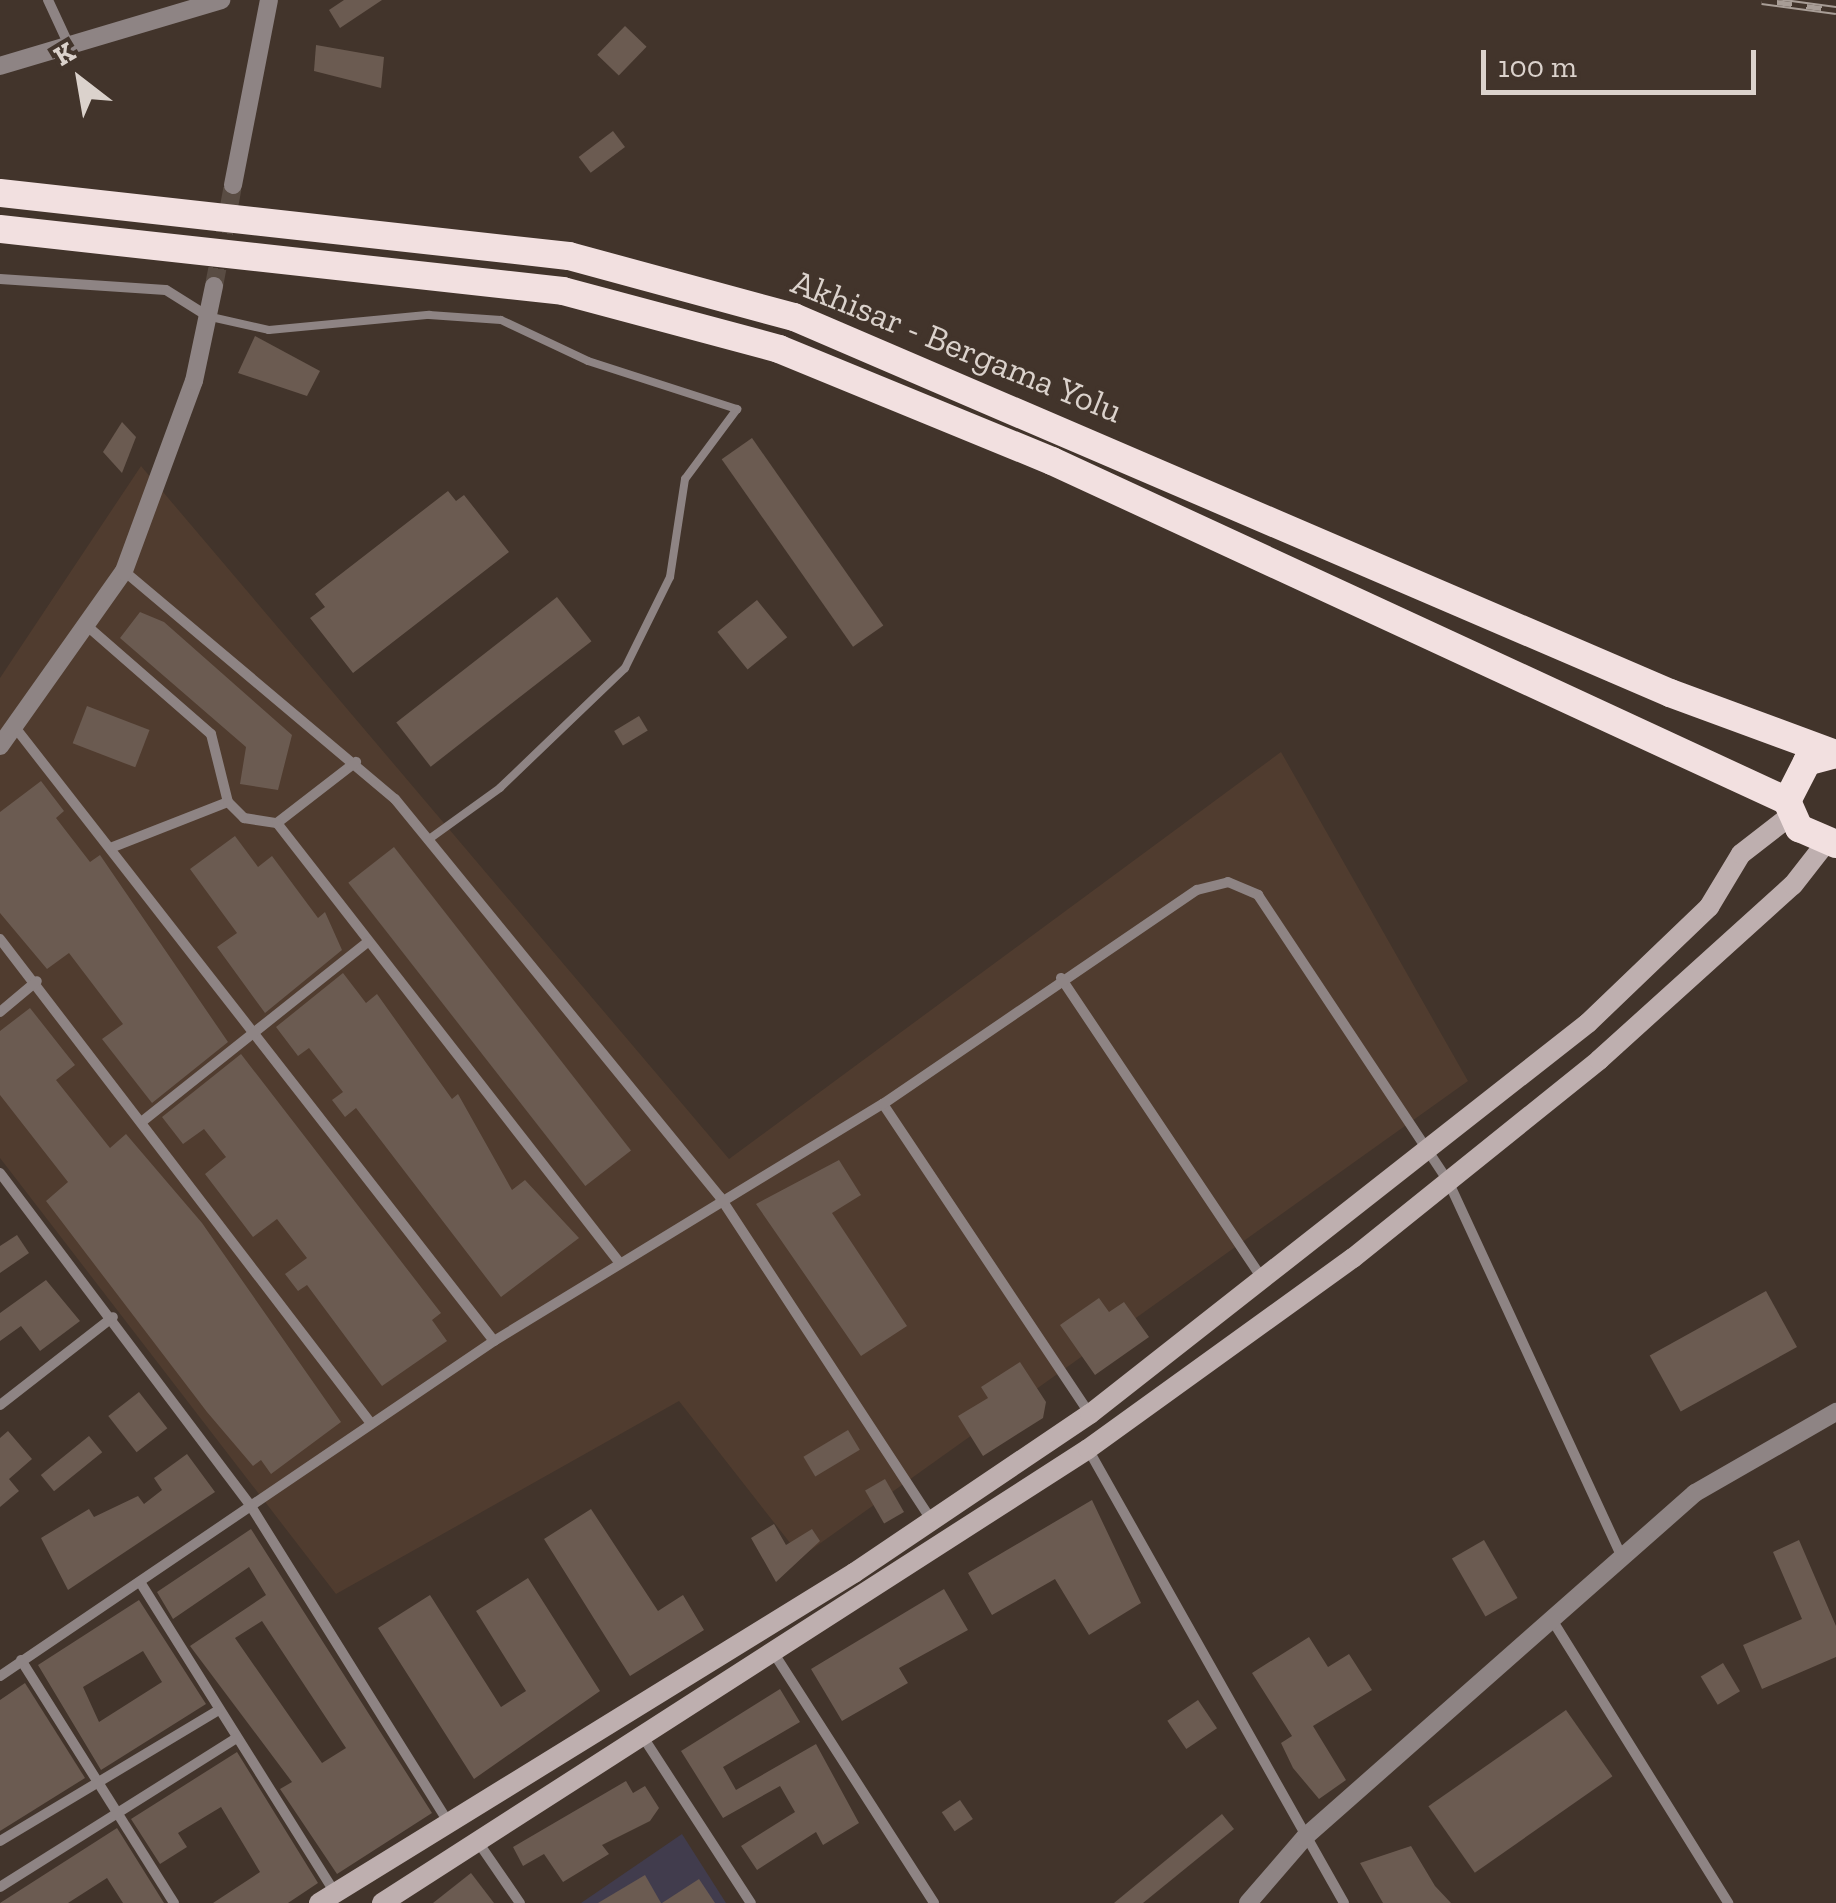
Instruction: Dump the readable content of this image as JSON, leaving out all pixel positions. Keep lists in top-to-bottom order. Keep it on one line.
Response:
{"streets":{"highway":["Akhisar - Bergama Yolu"]},"scale_bar":"100 m","north":"top left"}
